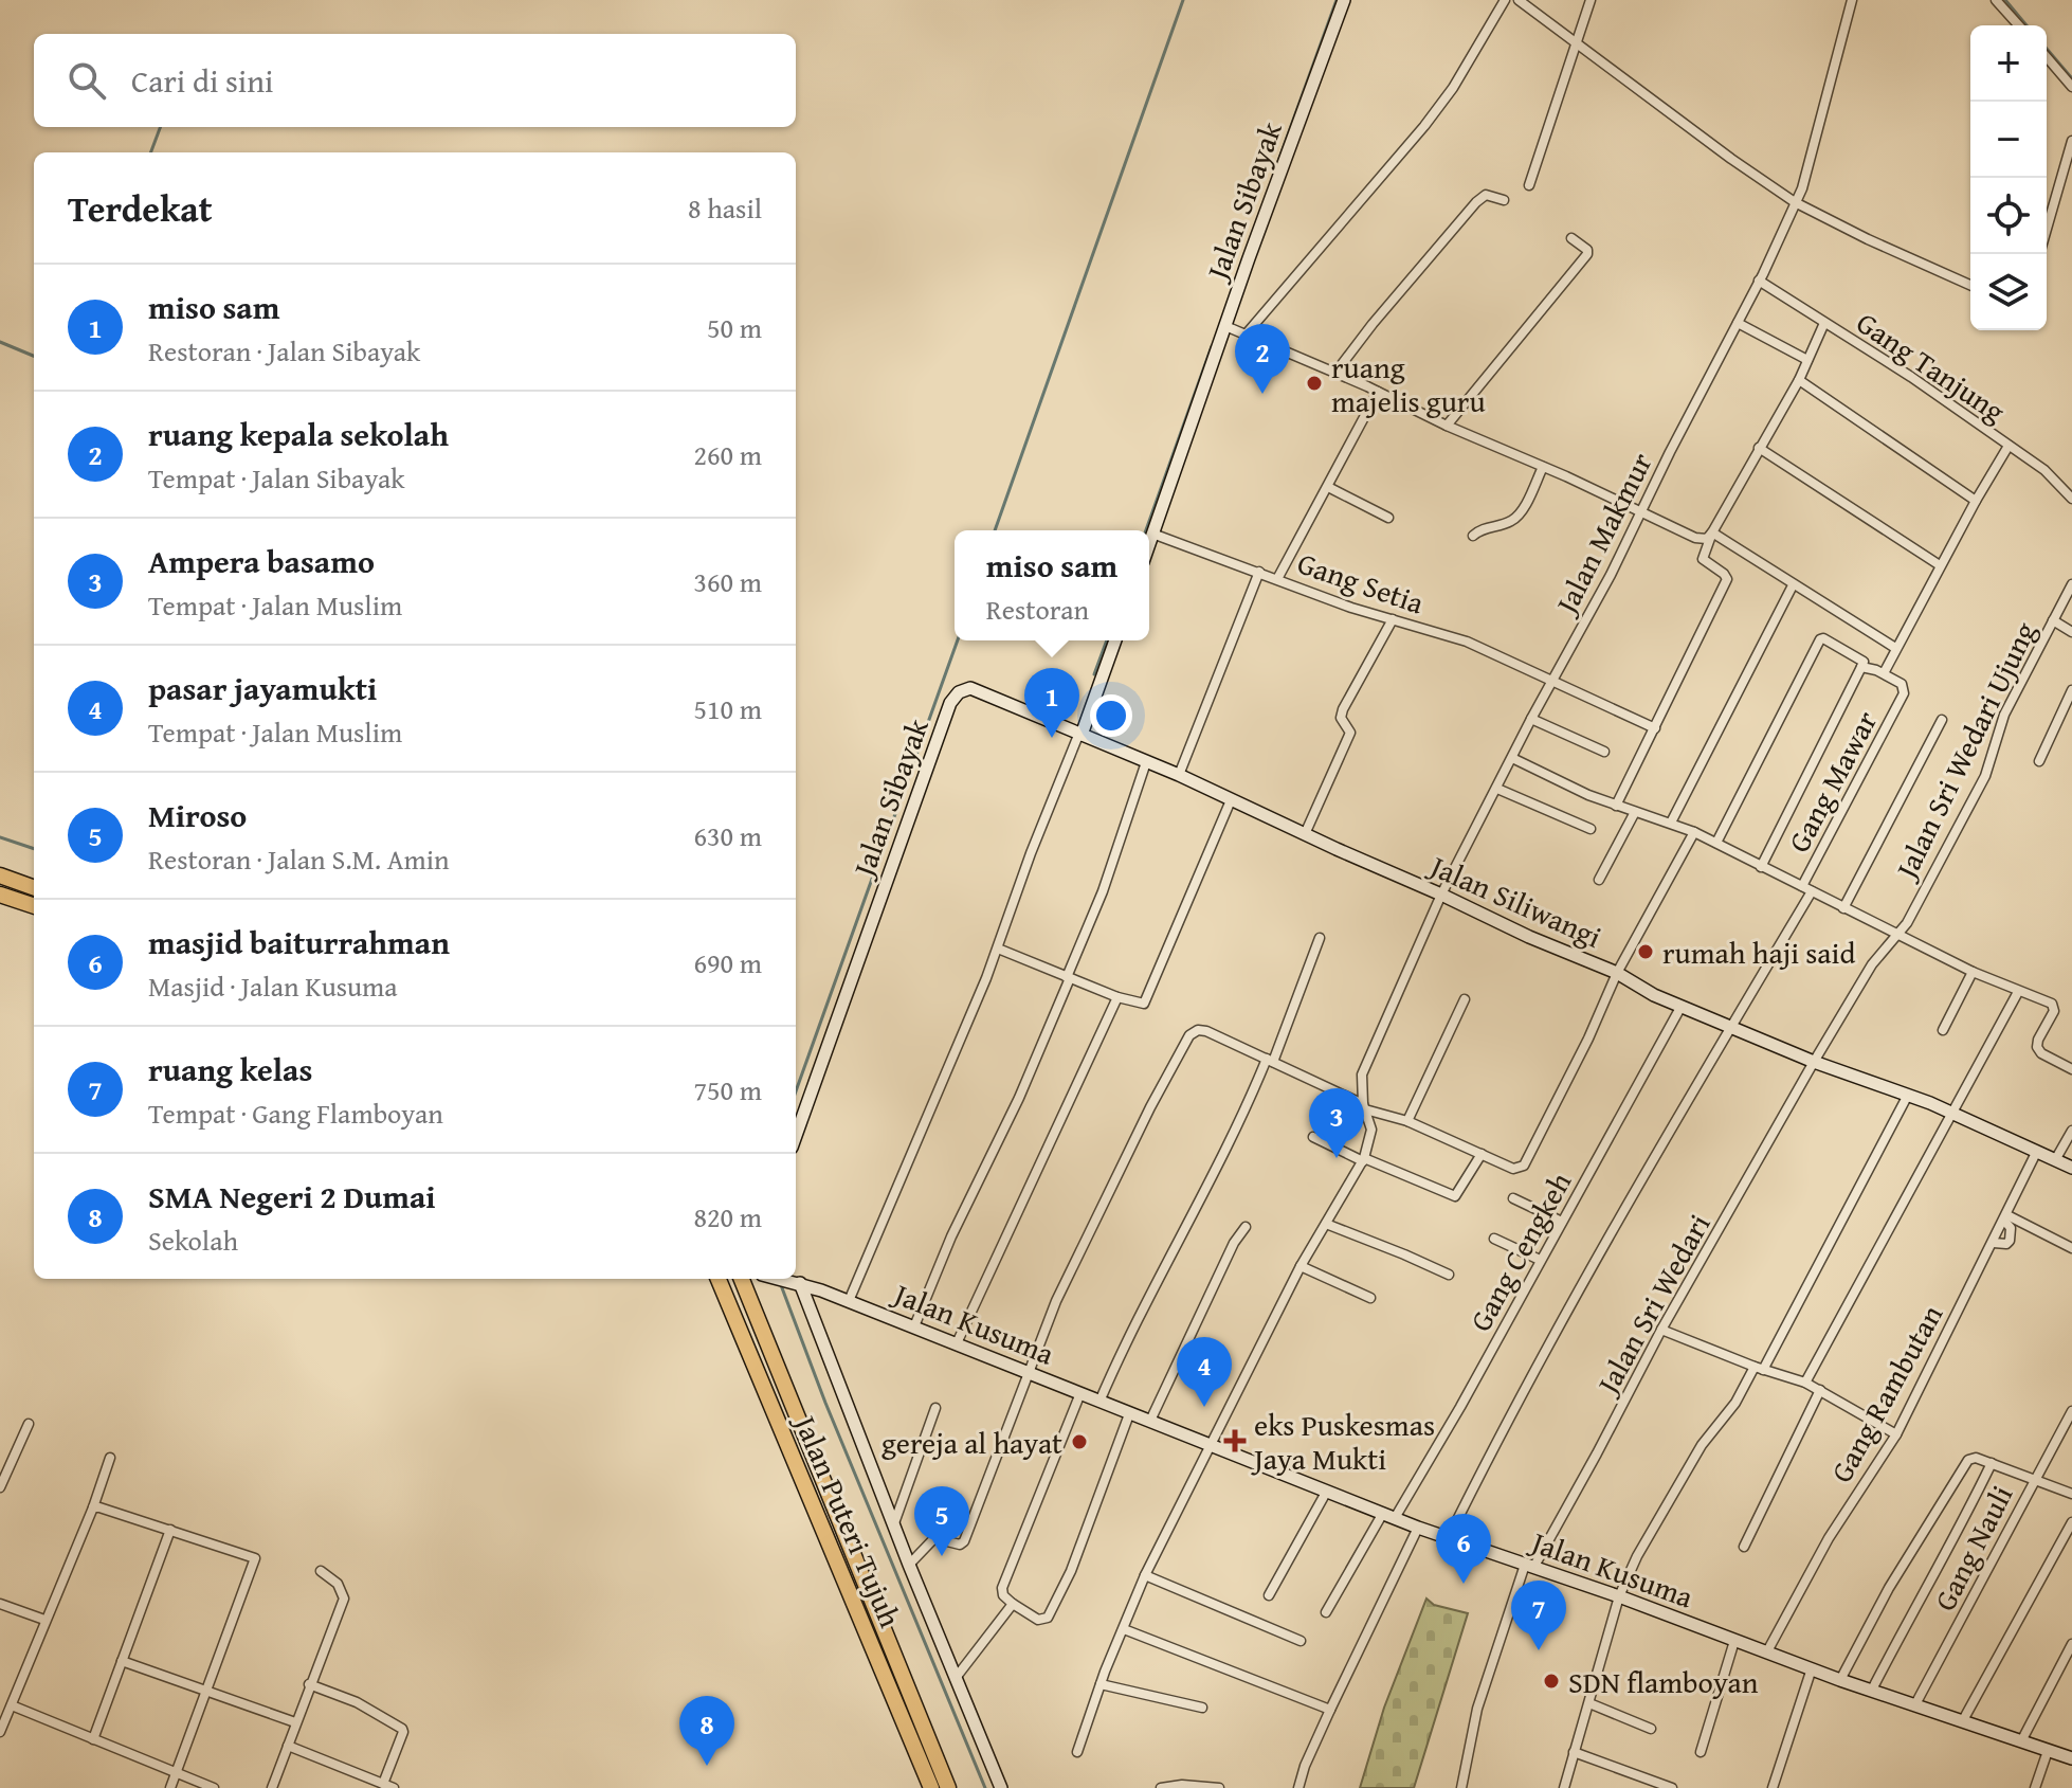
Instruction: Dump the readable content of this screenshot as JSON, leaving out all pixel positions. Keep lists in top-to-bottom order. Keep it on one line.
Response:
{"streets":{"highway":["Jalan Puteri Tujuh"],"street":["Jalan Sibayak","Gang Tanjung","Jalan Makmur","Gang Setia","Jalan Sri Wedari Ujung","Gang Mawar","Jalan Siliwangi","Gang Cengkeh","Jalan Sri Wedari","Jalan Kusuma","Gang Rambutan","Gang Nauli"]},"crossings":[["Jalan Sibayak","Gang Setia"],["Jalan Sibayak","Jalan Siliwangi"],["Gang Tanjung","Jalan Makmur"],["Jalan Makmur","Gang Setia"],["Jalan Makmur","Jalan Siliwangi"],["Jalan Sri Wedari Ujung","Jalan Siliwangi"],["Jalan Sri Wedari Ujung","Jalan Sri Wedari"],["Jalan Siliwangi","Gang Cengkeh"],["Jalan Siliwangi","Jalan Sri Wedari"],["Jalan Siliwangi","Gang Rambutan"],["Gang Cengkeh","Jalan Kusuma"],["Jalan Sri Wedari","Jalan Kusuma"],["Jalan Kusuma","Gang Rambutan"],["Jalan Kusuma","Gang Nauli"]],"places":{"other":["ruang majelis guru","rumah haji said","gereja al hayat","SDN flamboyan"],"health":["eks Puskesmas Jaya Mukti"]},"page":{"map_buttons":["+","−"],"search":"Cari di sini","heading":["Terdekat","8 hasil"],"list":[{"mark":"1","name":"miso sam","note":"Restoran · Jalan Sibayak","value":"50 m"},{"mark":"2","name":"ruang kepala sekolah","note":"Tempat · Jalan Sibayak","value":"260 m"},{"mark":"3","name":"Ampera basamo","note":"Tempat · Jalan Muslim","value":"360 m"},{"mark":"4","name":"pasar jayamukti","note":"Tempat · Jalan Muslim","value":"510 m"},{"mark":"5","name":"Miroso","note":"Restoran · Jalan S.M. Amin","value":"630 m"},{"mark":"6","name":"masjid baiturrahman","note":"Masjid · Jalan Kusuma","value":"690 m"},{"mark":"7","name":"ruang kelas","note":"Tempat · Gang Flamboyan","value":"750 m"},{"mark":"8","name":"SMA Negeri 2 Dumai","note":"Sekolah","value":"820 m"}],"pins":["2","1","3","4","5","6","7","8"],"popup":["miso sam","Restoran"]}}
